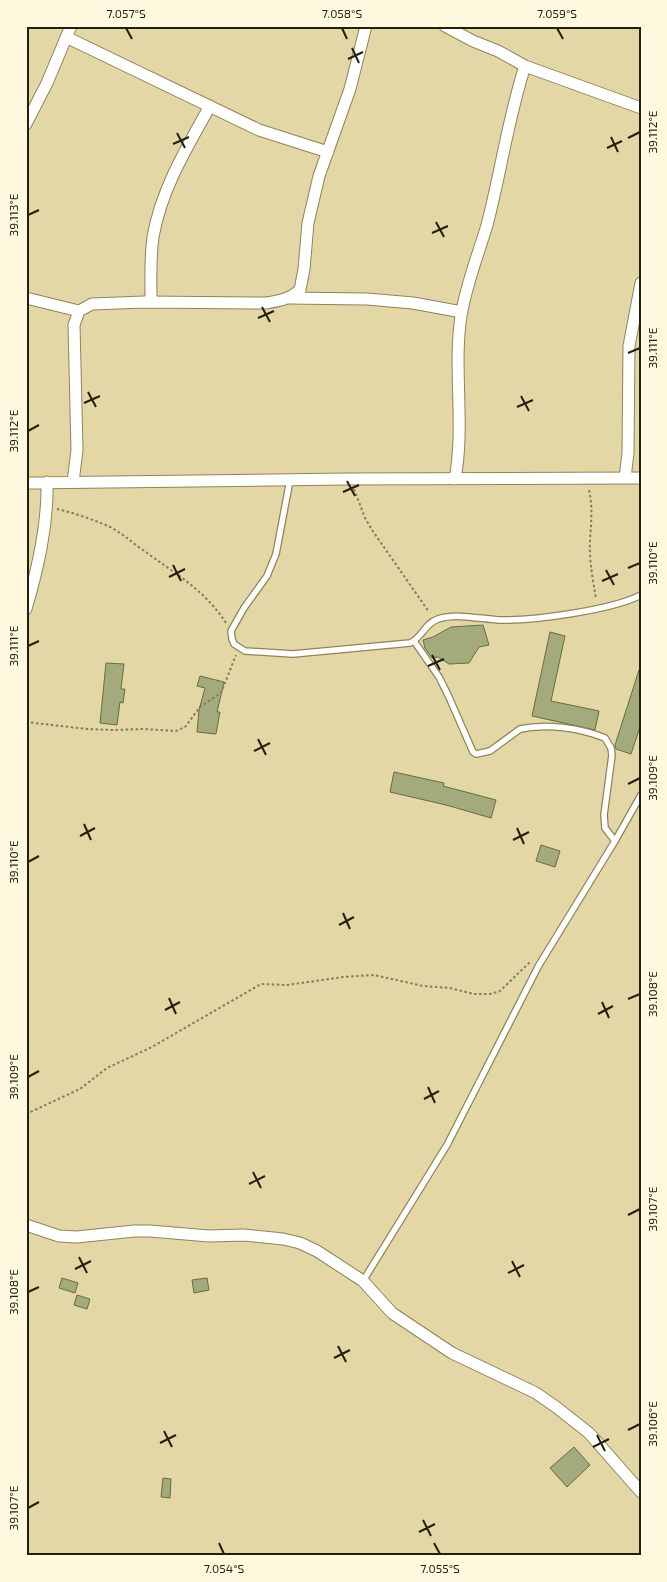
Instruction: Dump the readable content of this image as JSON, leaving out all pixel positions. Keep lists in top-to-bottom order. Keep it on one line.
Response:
{"coordinates":["7.057°S","7.058°S","7.059°S","39.112°E","39.113°E","39.111°E","39.110°E","39.109°E","39.108°E","39.107°E","39.106°E","7.054°S","7.055°S"]}
